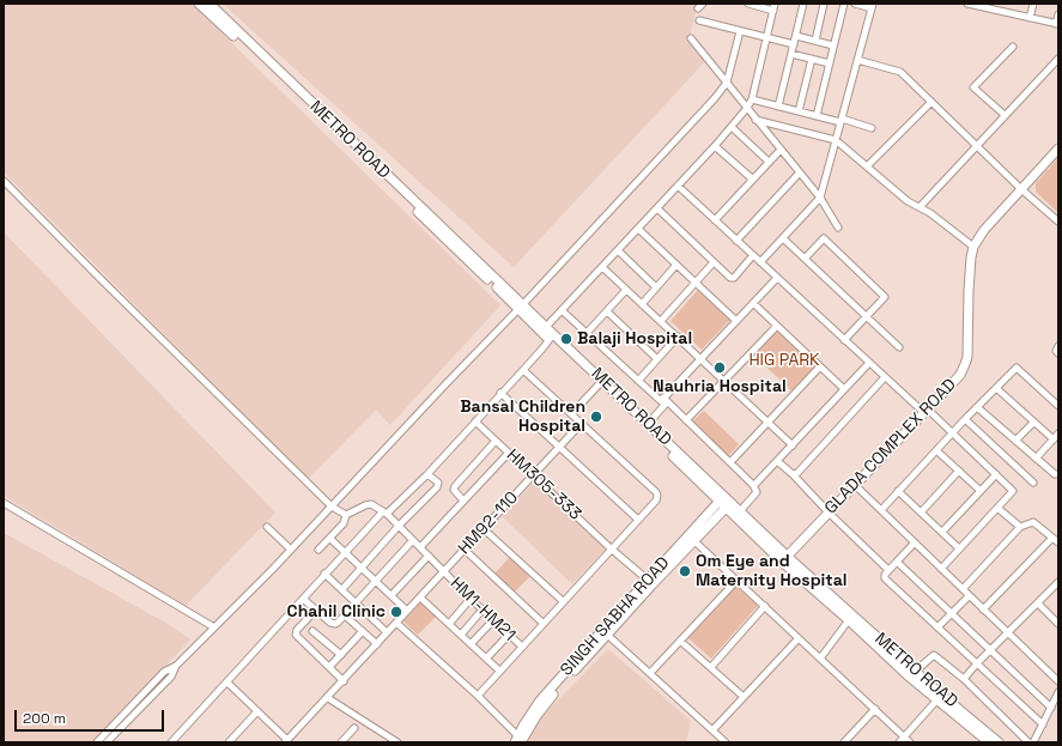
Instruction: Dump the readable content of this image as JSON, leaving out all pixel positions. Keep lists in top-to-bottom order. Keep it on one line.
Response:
{"streets":{"street":["METRO ROAD","GLADA COMPLEX ROAD","HM305-333","HM92-110","HM1-HM21","SINGH SABHA ROAD"]},"crossings":[["METRO ROAD","GLADA COMPLEX ROAD"],["METRO ROAD","SINGH SABHA ROAD"],["HM305-333","HM92-110"],["HM305-333","SINGH SABHA ROAD"],["HM92-110","HM1-HM21"]],"parks":["HIG PARK"],"places":["Balaji Hospital","Nauhria Hospital","Bansal Children Hospital","Om Eye and Maternity Hospital","Chahil Clinic"],"scale_bar":"200 m"}
